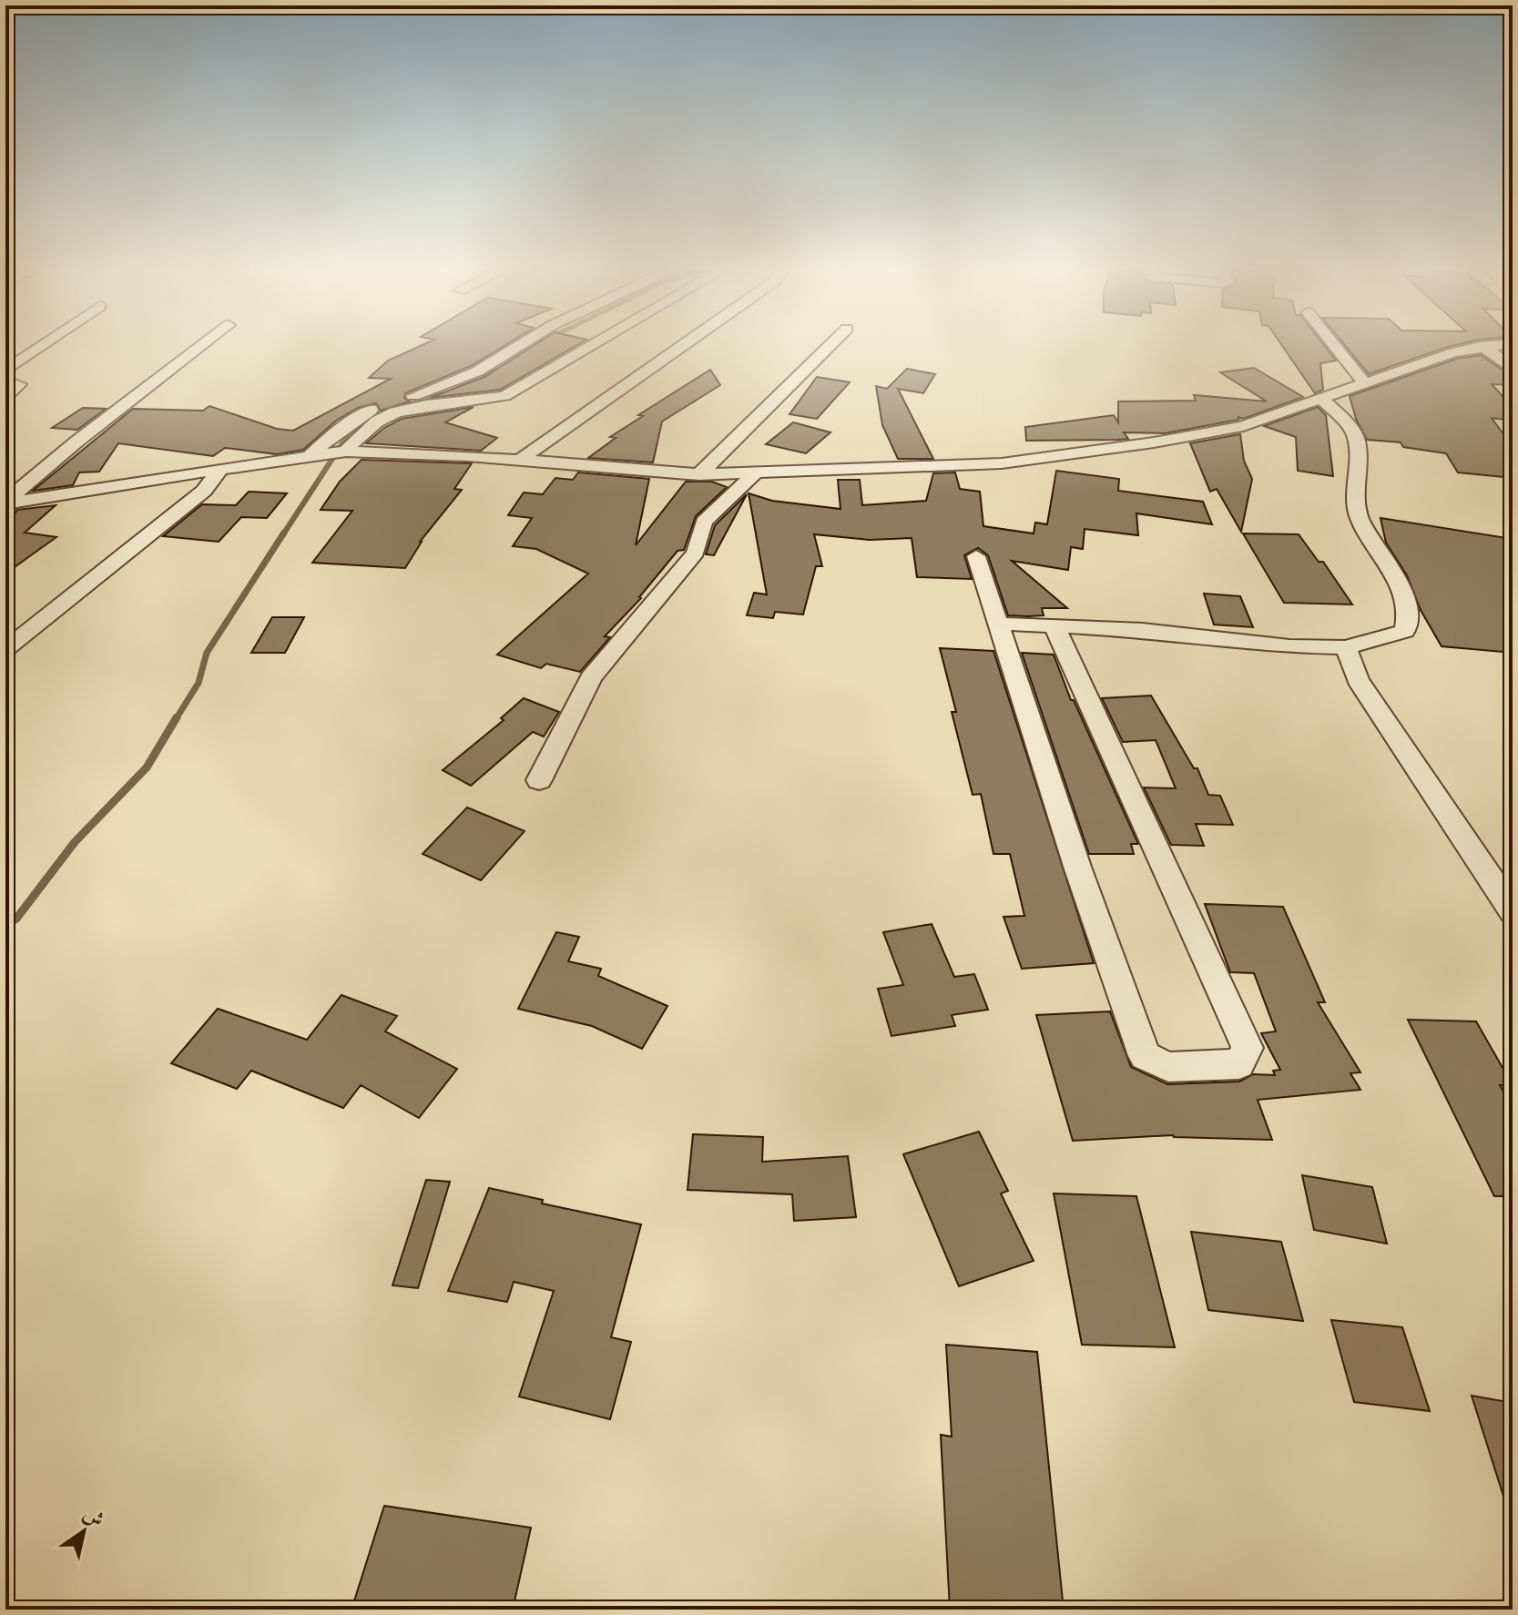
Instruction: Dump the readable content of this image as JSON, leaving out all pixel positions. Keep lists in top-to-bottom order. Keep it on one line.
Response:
{"north":"top right"}
